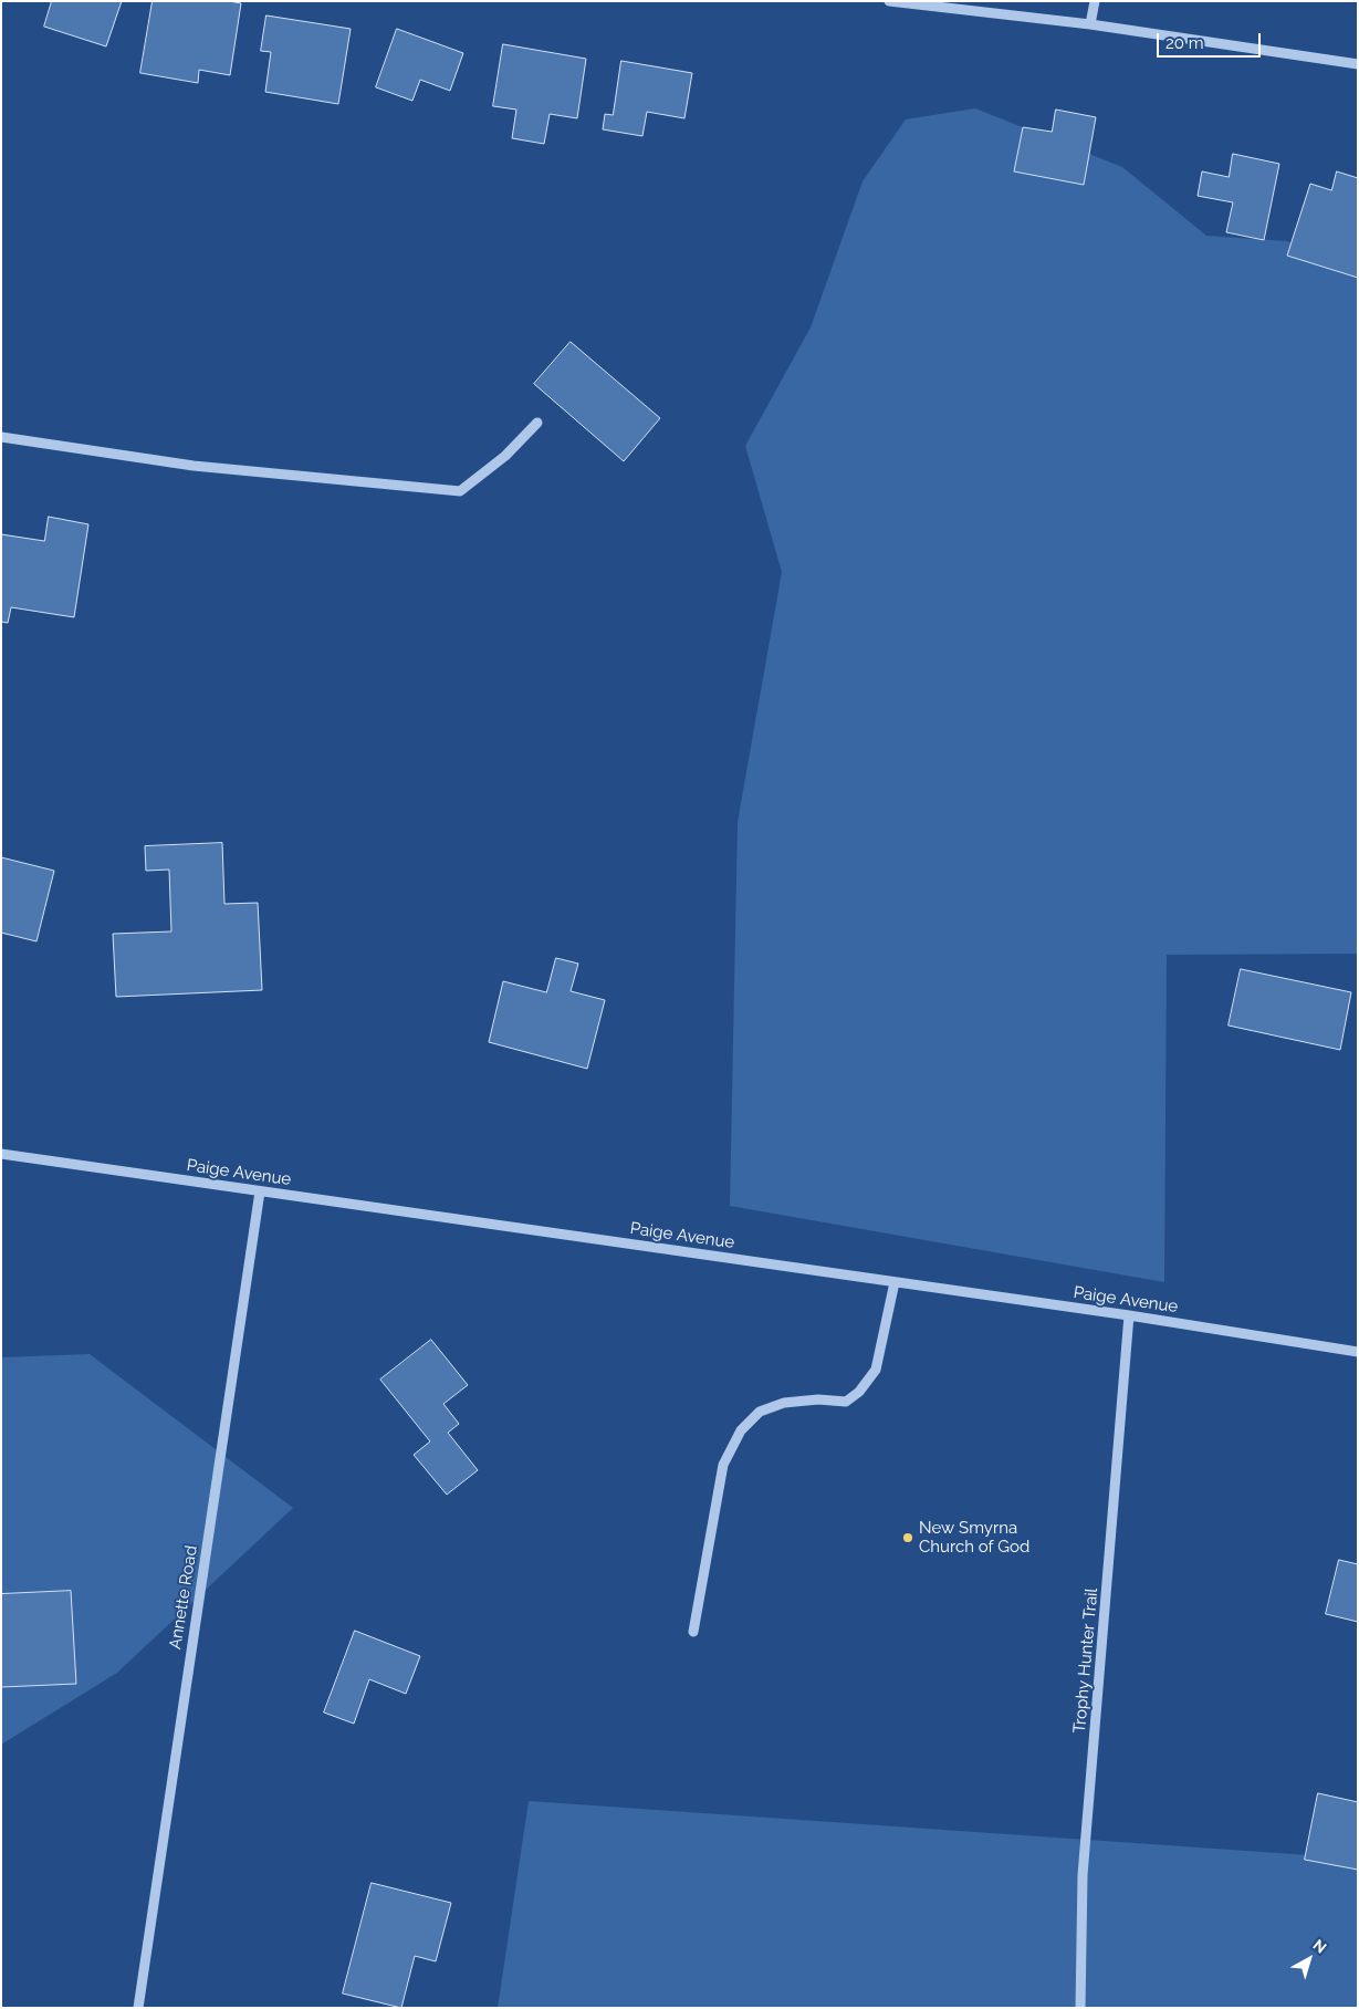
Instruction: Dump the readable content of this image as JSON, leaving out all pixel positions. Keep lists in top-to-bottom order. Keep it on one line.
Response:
{"streets":{"street":["Paige Avenue","Annette Road","Trophy Hunter Trail"]},"crossings":[["Paige Avenue","Annette Road"],["Paige Avenue","Trophy Hunter Trail"]],"places":["New Smyrna Church of God"],"scale_bar":"20 m","north":"top right"}
